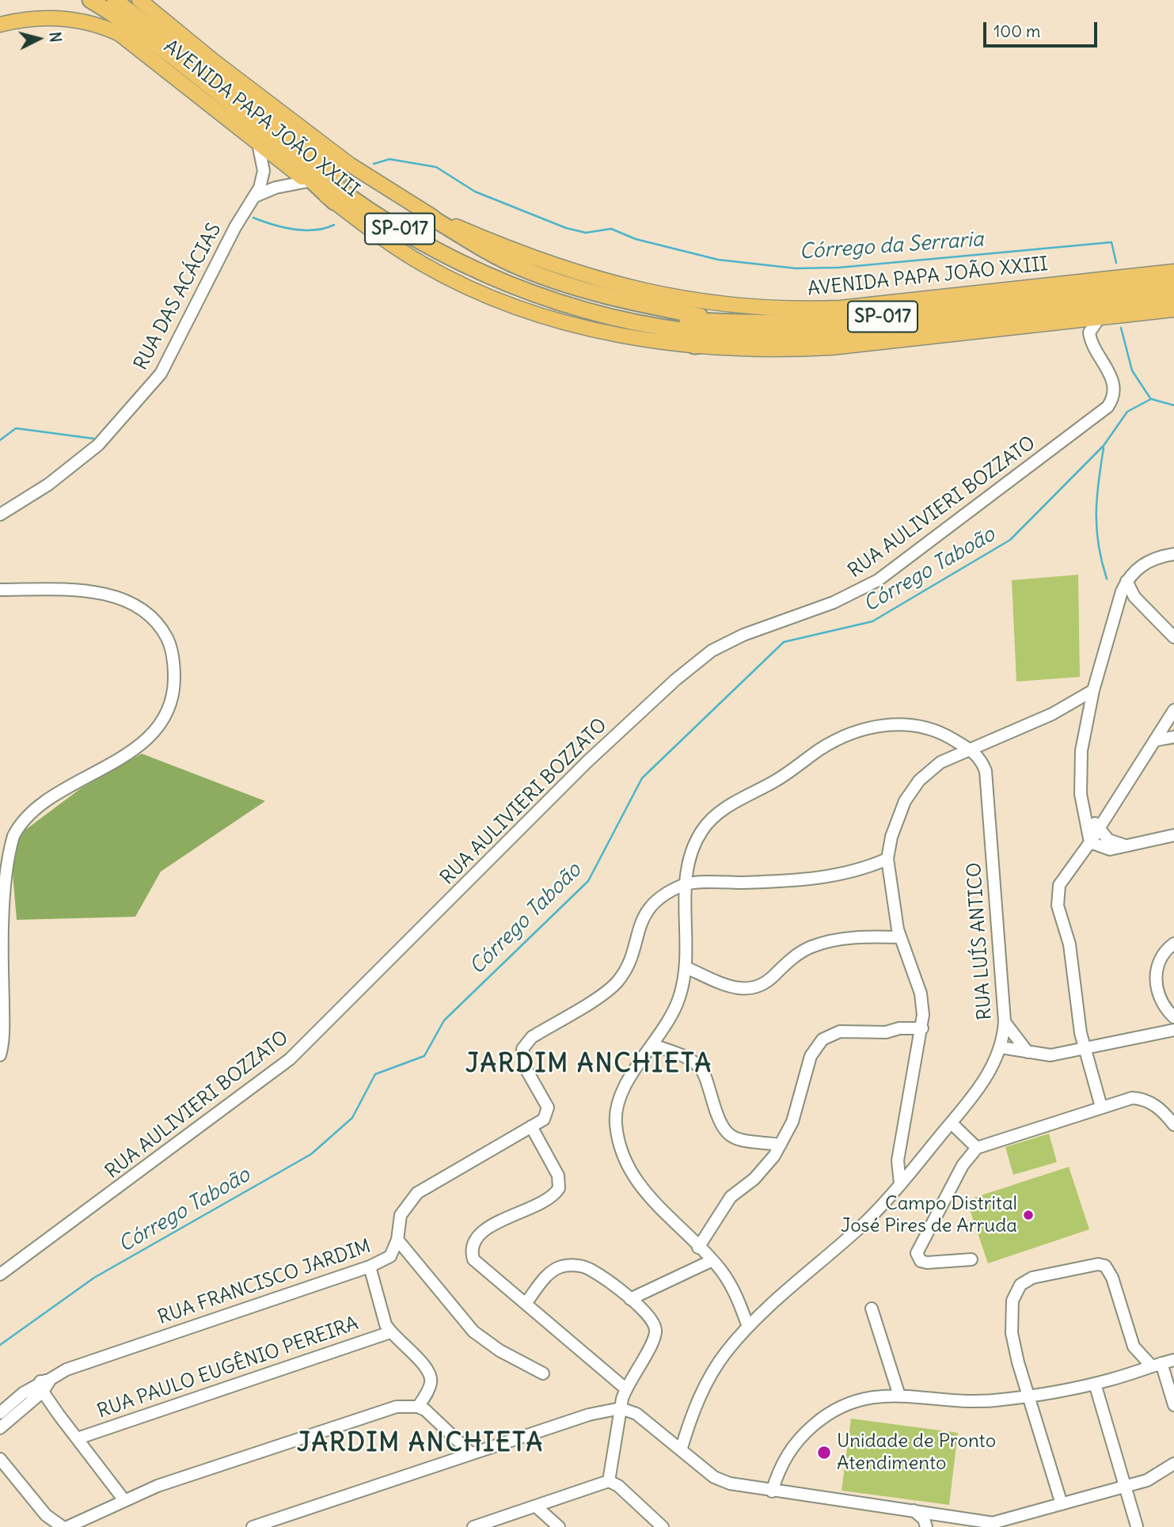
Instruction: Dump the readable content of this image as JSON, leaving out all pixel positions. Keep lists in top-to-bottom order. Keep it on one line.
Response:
{"streets":{"highway":["AVENIDA PAPA JOÃO XXIII","SP-017"],"street":["RUA DAS ACÁCIAS","RUA AULIVIERI BOZZATO","RUA LUÍS ANTICO","RUA FRANCISCO JARDIM","RUA PAULO EUGÊNIO PEREIRA"]},"crossings":[["AVENIDA PAPA JOÃO XXIII","RUA DAS ACÁCIAS"],["AVENIDA PAPA JOÃO XXIII","RUA AULIVIERI BOZZATO"]],"districts":["JARDIM ANCHIETA","JARDIM ANCHIETA"],"water":["Córrego da Serraria","Córrego Taboão"],"places":["Campo Distrital José Pires de Arruda","Unidade de Pronto Atendimento"],"scale_bar":"100 m","north":"right"}
